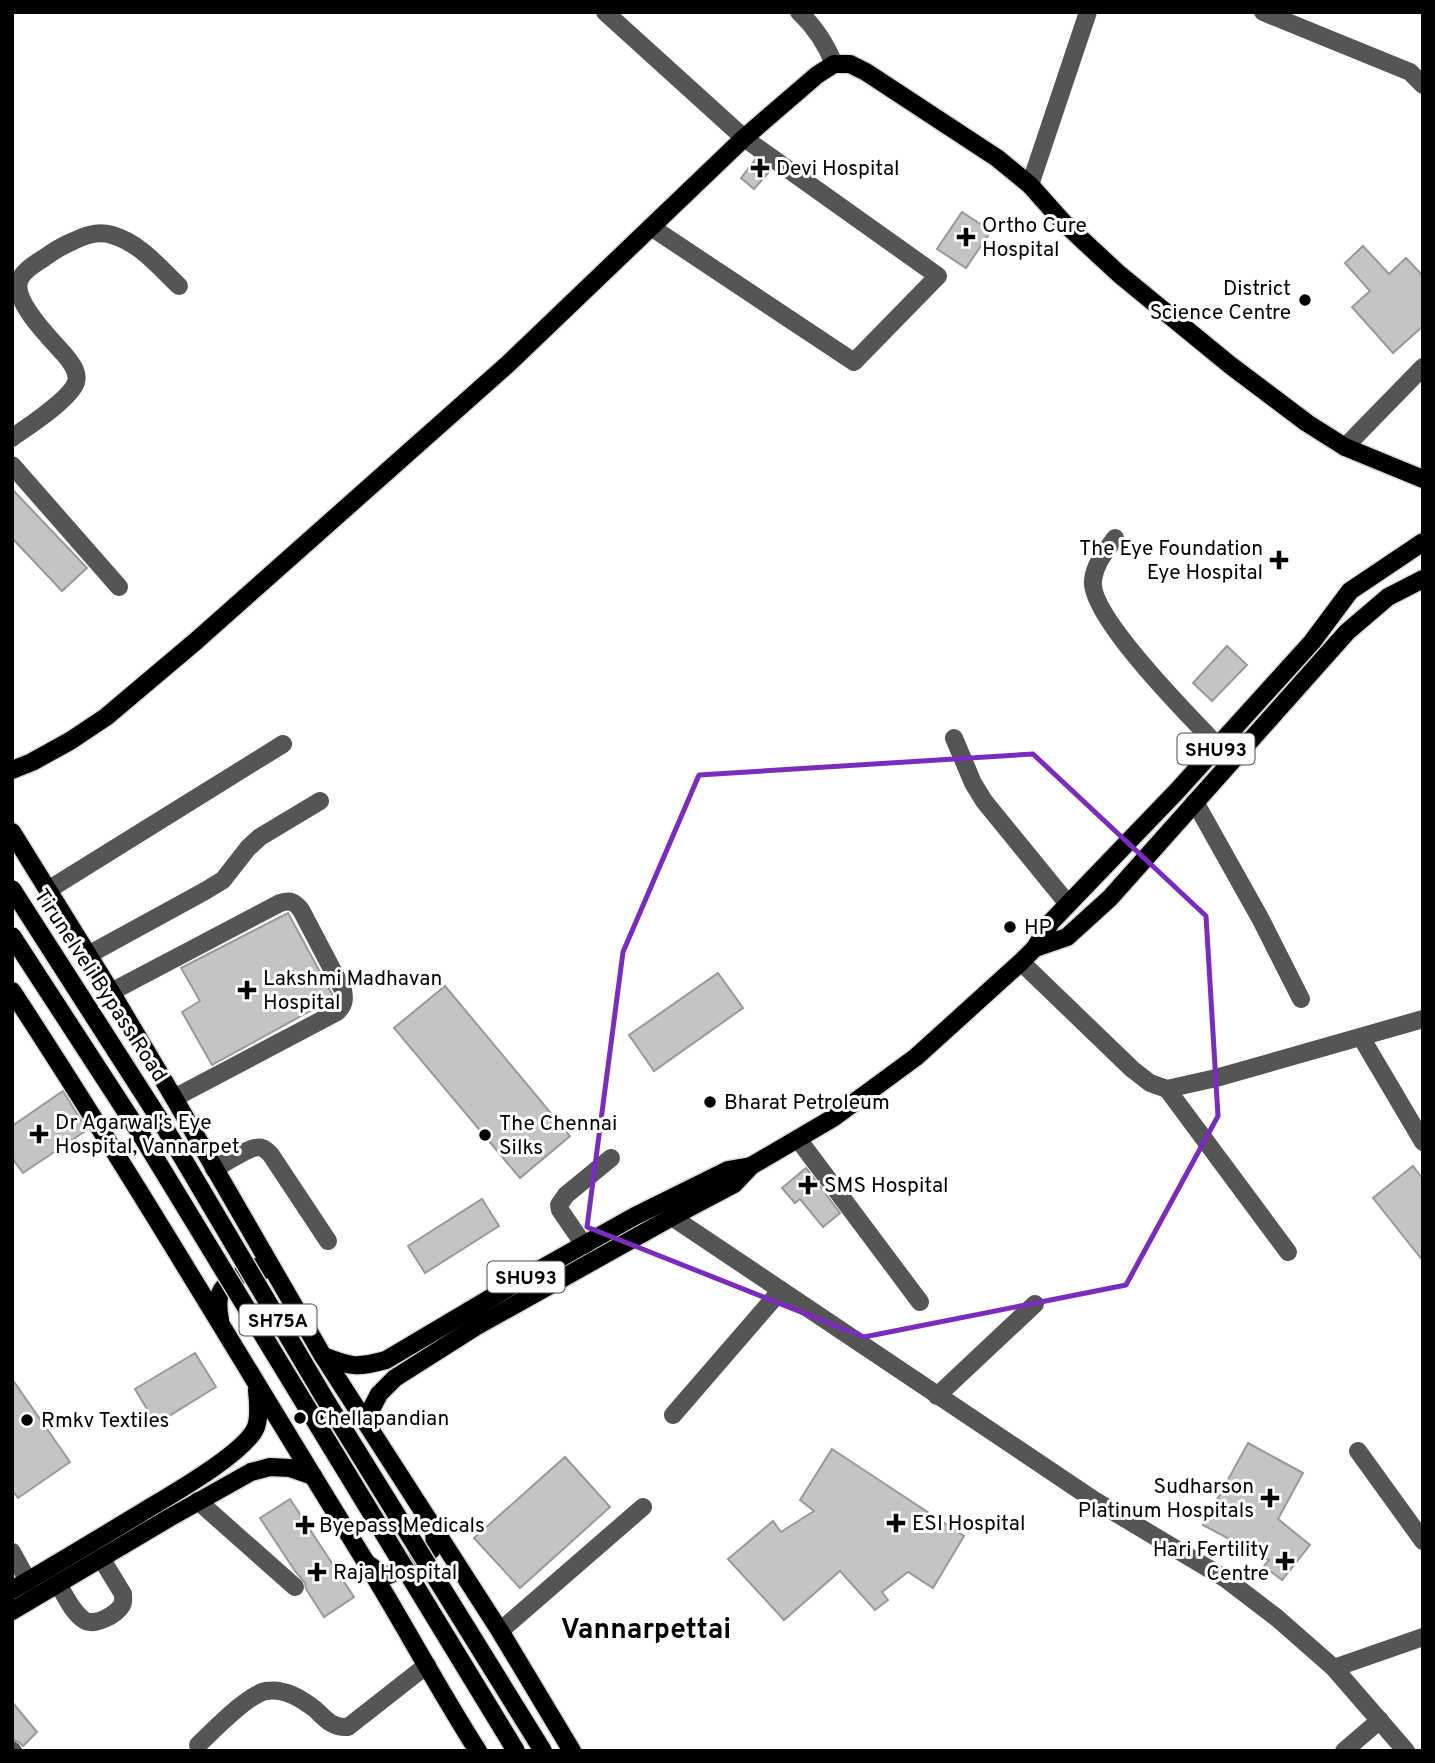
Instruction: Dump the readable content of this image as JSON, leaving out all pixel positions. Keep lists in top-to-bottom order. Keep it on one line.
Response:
{"streets":{"main road":["SHU93","Tirunelveli Bypass Road","SH75A"]},"districts":["Vannarpettai"],"places":{"health":["Devi Hospital","Ortho Cure Hospital","The Eye Foundation Eye Hospital","Lakshmi Madhavan Hospital","Dr Agarwal's Eye Hospital, Vannarpet","SMS Hospital","Sudharson Platinum Hospitals","ESI Hospital","Byepass Medicals","Hari Fertility Centre","Raja Hospital"],"other":["District Science Centre","HP","Bharat Petroleum","The Chennai Silks","Chellapandian","Rmkv Textiles"]}}
